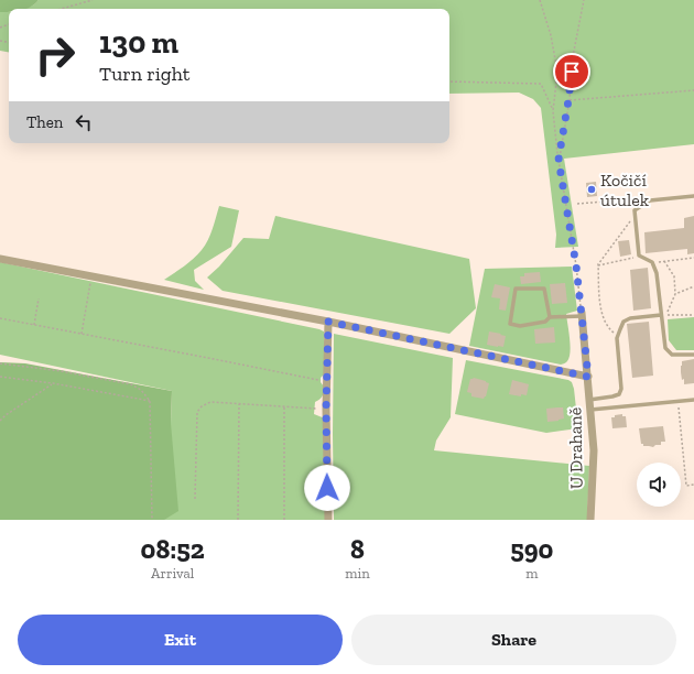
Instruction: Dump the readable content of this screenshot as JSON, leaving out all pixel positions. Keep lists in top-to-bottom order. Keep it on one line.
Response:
{"streets":{"street":["U Drahaně"]},"places":["Kočičí útulek"],"page":{"turn":["130 m","Turn right"],"then":"Then","eta":["08:52","Arrival","8","min","590","m"],"buttons":["Exit","Share"]}}
